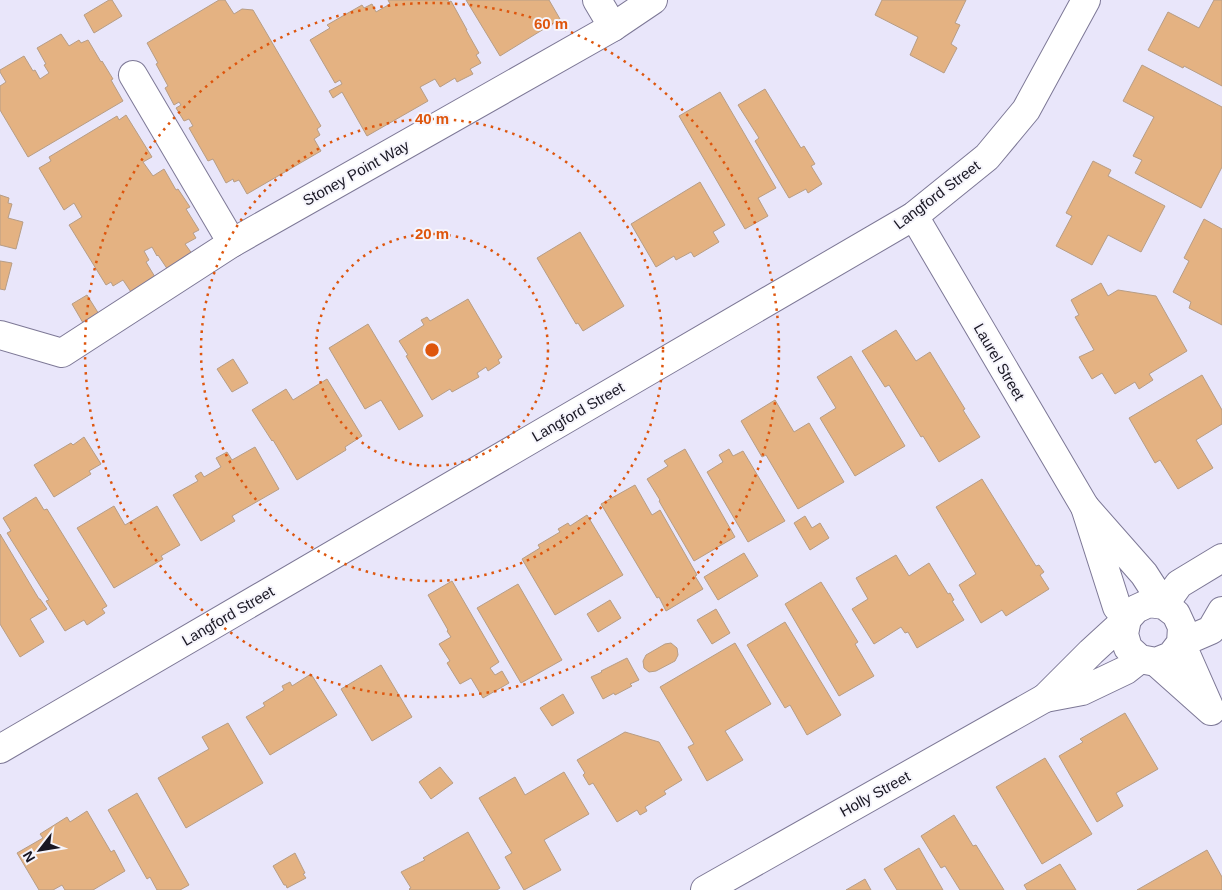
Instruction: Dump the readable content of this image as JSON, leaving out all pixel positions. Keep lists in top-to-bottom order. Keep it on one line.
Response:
{"streets":{"street":["Stoney Point Way","Langford Street","Laurel Street","Holly Street"]},"crossings":[["Langford Street","Laurel Street"],["Laurel Street","Holly Street"]],"north":"bottom left","rings":["60 m","40 m","20 m"]}
